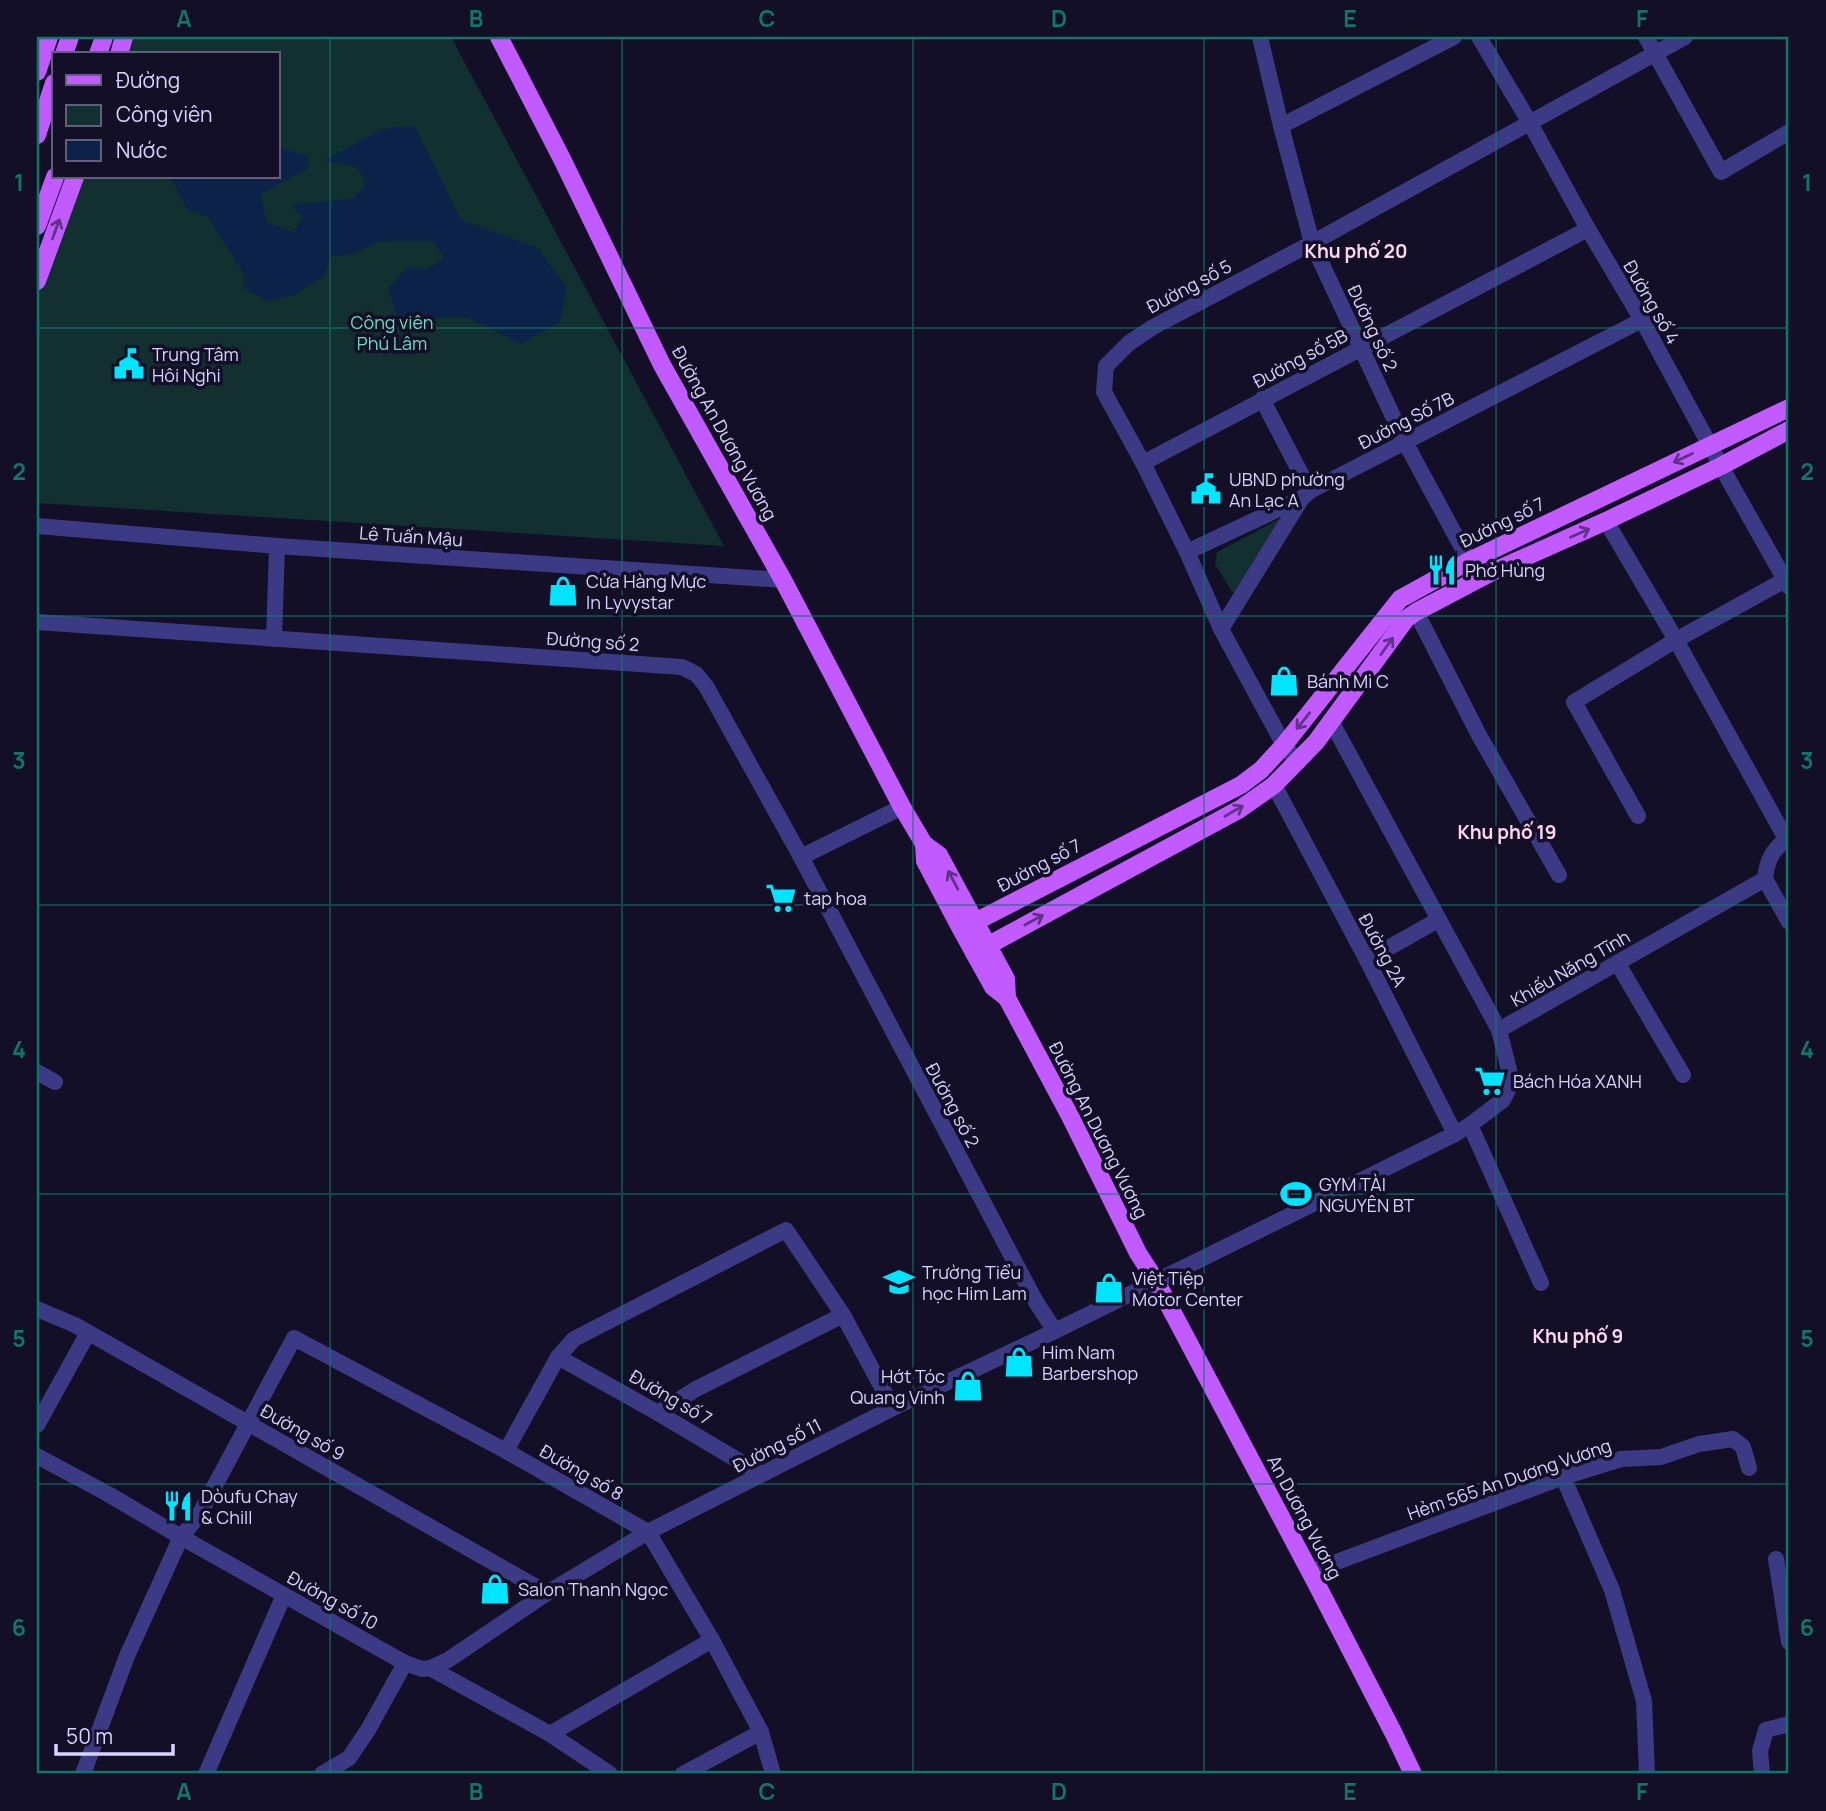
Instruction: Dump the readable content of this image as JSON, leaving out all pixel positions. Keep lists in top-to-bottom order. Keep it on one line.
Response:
{"streets":{"main road":["Đường An Dương Vương","Đường số 7","An Dương Vương"],"street":["Đường số 5","Đường số 4","Đường số 2","Đường số 5B","Đường Số 7B","Lê Tuấn Mậu","Đường 2A","Khiếu Năng Tĩnh","Đường số 9","Đường số 11","Đường số 8","Hẻm 565 An Dương Vương","Đường số 10"]},"crossings":[["Đường số 5","Đường số 4"],["Đường số 5","Đường số 2"],["Đường số 5","Đường số 5B"],["Đường số 5","Đường Số 7B"],["Đường số 5","Đường số 7"],["Đường số 4","Đường số 5B"],["Đường số 4","Đường Số 7B"],["Đường số 4","Đường số 7"],["Đường số 2","Đường số 5B"],["Đường số 2","Đường Số 7B"],["Đường số 2","Đường số 7"],["Đường số 2","Đường số 11"],["Đường An Dương Vương","Đường số 7"],["Đường An Dương Vương","Lê Tuấn Mậu"],["Đường An Dương Vương","Đường số 11"],["Đường An Dương Vương","An Dương Vương"],["Đường số 7","Đường số 11"],["Đường số 9","Đường số 11"],["Đường số 9","Đường số 8"],["Đường số 11","Đường số 8"],["Đường số 11","An Dương Vương"],["Đường số 11","Đường số 10"],["Hẻm 565 An Dương Vương","An Dương Vương"]],"districts":["Khu phố 20","Khu phố 19","Khu phố 9"],"parks":["Công viên Phú Lâm"],"places":{"public building":["Trung Tâm Hôi Nghi","UBND phường An Lạc A"],"restaurant":["Phở Hùng","Dòufu Chay & Chill"],"shop":["Cửa Hàng Mực In Lyvystar","Bánh Mì C","Việt Tiệp Motor Center","Him Nam Barbershop","Hớt Tóc Quang Vinh","Salon Thanh Ngọc"],"supermarket":["tap hoa","Bách Hóa XANH"],"sports":["GYM TÀI NGUYÊN BT"],"school or university":["Trường Tiểu học Him Lam"]},"legend":["Đường","Công viên","Nước"],"scale_bar":"50 m","grid":{"columns":["A","B","C","D","E","F"],"rows":["1","2","3","4","5","6"]}}
